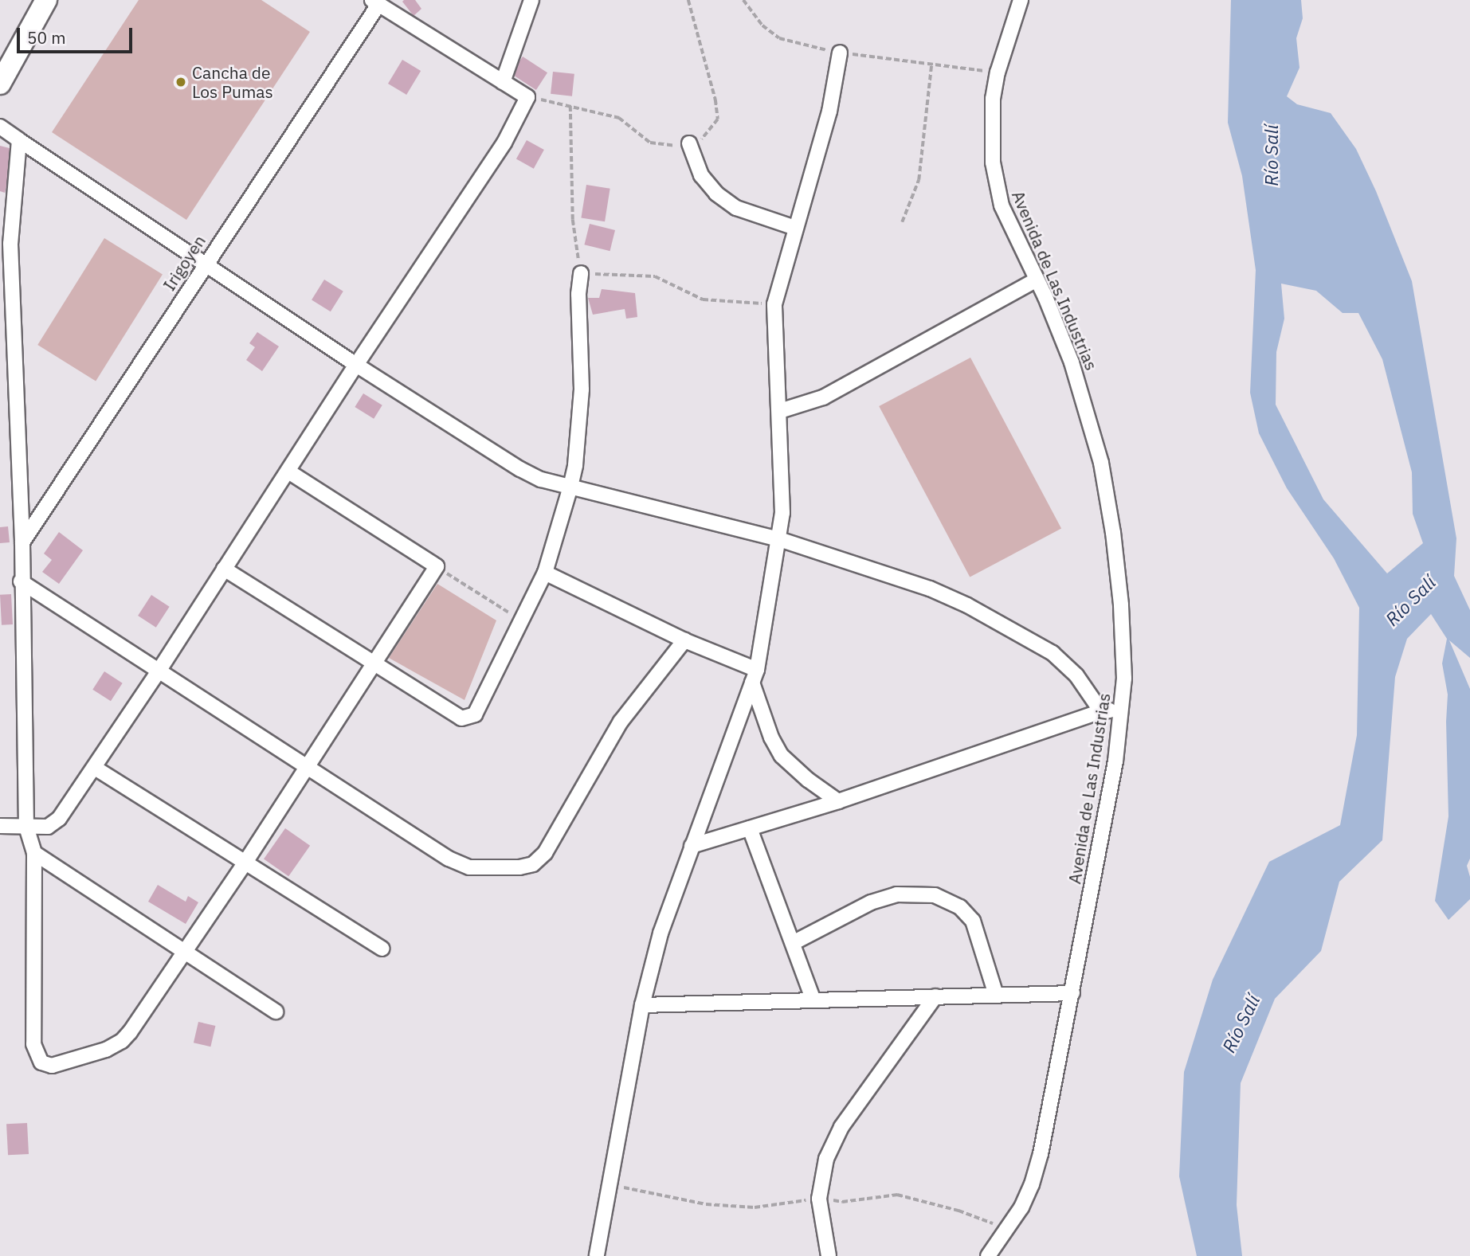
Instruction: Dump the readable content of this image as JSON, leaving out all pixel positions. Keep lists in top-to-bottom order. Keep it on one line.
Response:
{"streets":{"street":["Irigoyen","Avenida de Las Industrias"]},"water":["Río Salí"],"places":["Cancha de Los Pumas"],"scale_bar":"50 m"}
